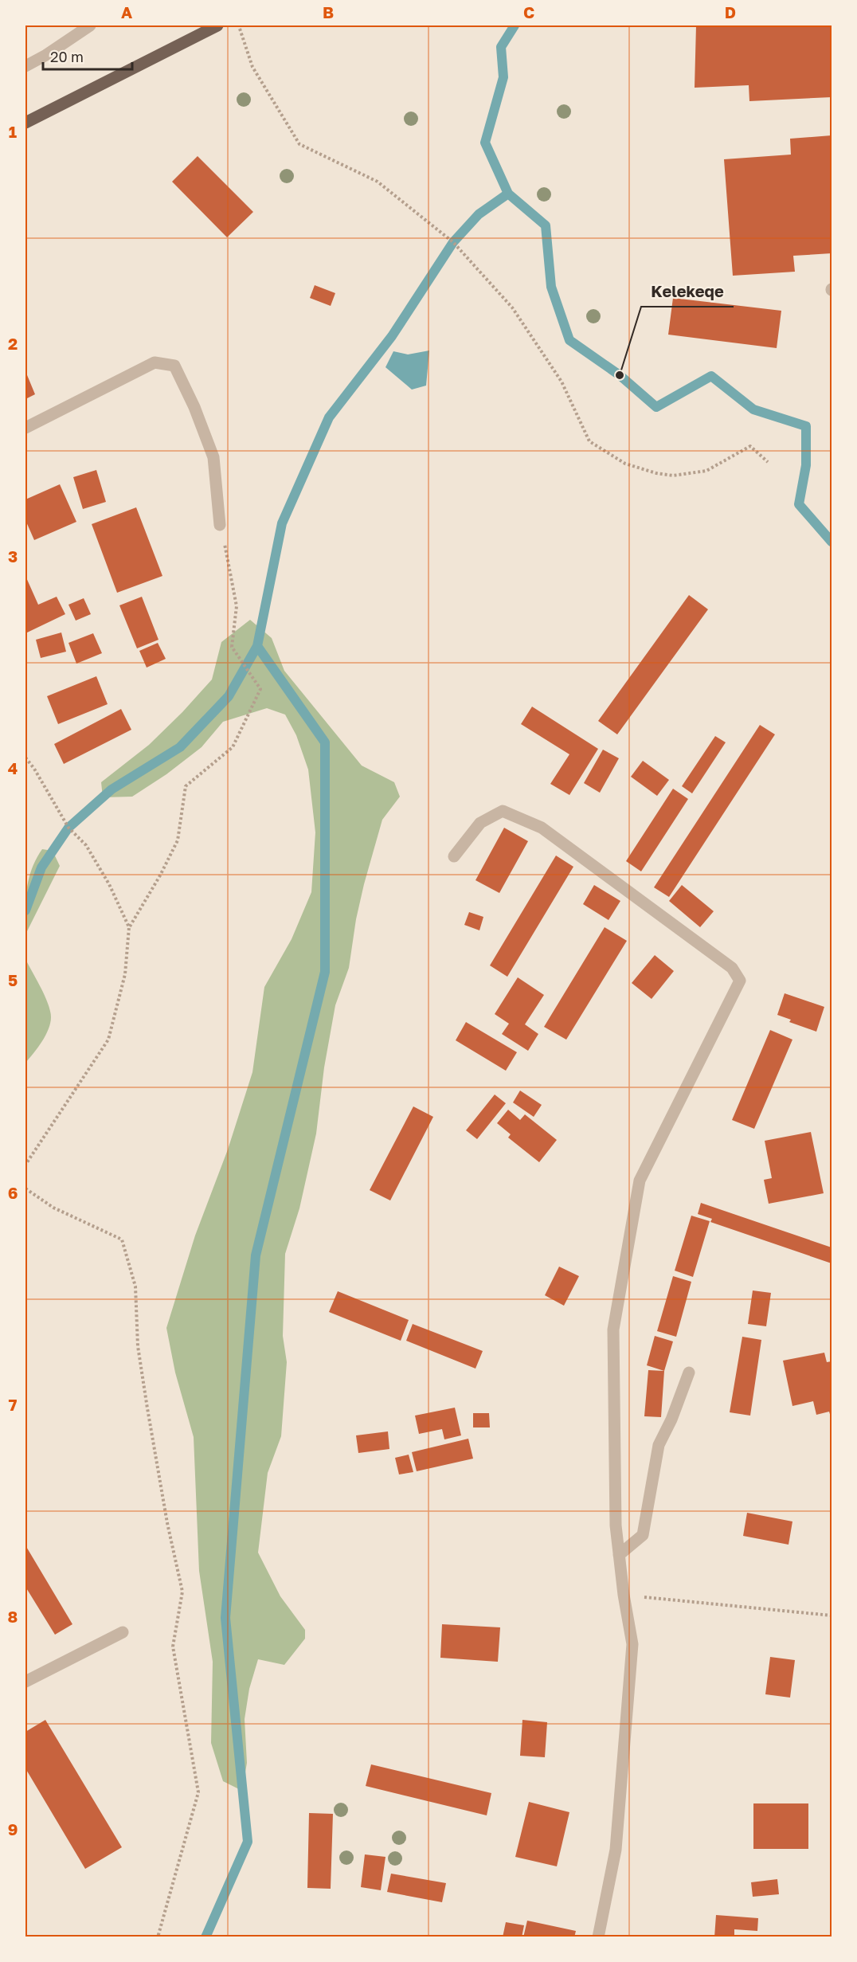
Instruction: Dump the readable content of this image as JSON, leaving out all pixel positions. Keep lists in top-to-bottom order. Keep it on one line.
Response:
{"places":["Kelekeqe"],"scale_bar":"20 m","grid":{"columns":["A","B","C","D"],"rows":["1","2","3","4","5","6","7","8","9"]}}
